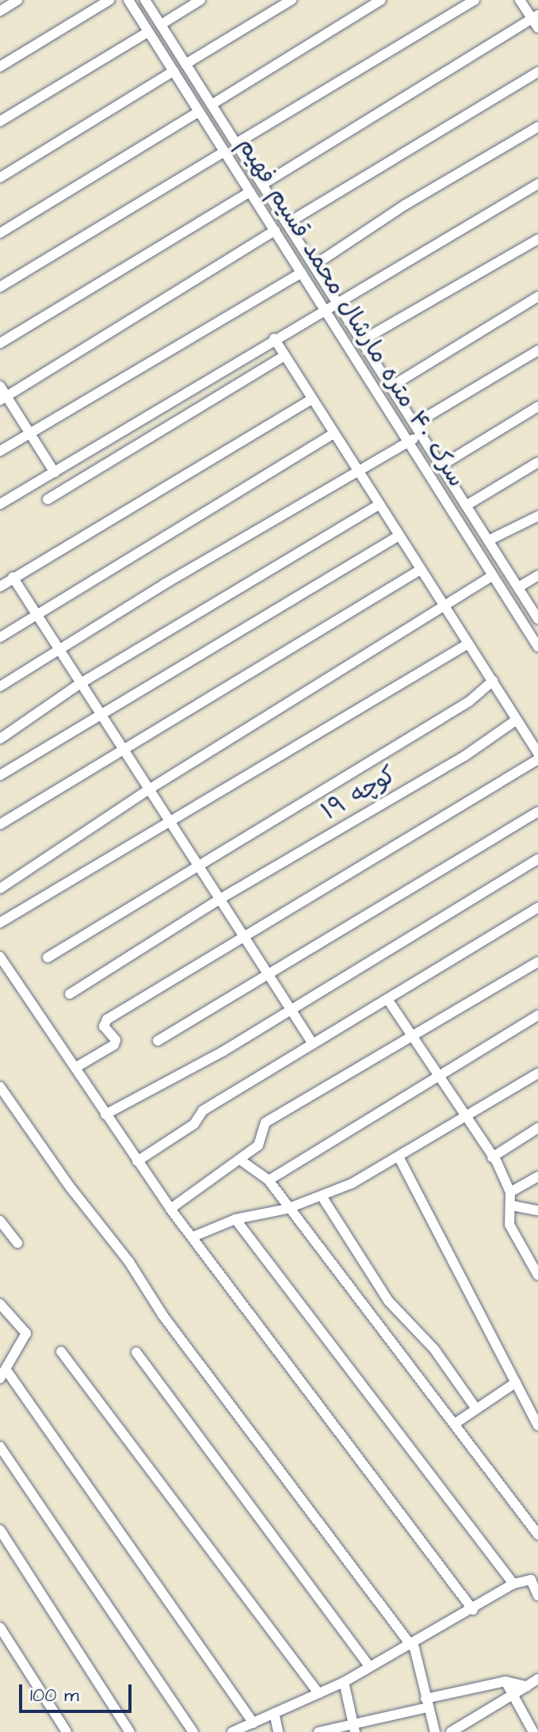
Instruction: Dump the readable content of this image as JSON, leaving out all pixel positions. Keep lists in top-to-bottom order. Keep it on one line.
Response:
{"streets":{"street":["سرک ۴۰ متره مارشال محمد قسیم فهیم","کوچه ۱۹"]},"scale_bar":"100 m"}
